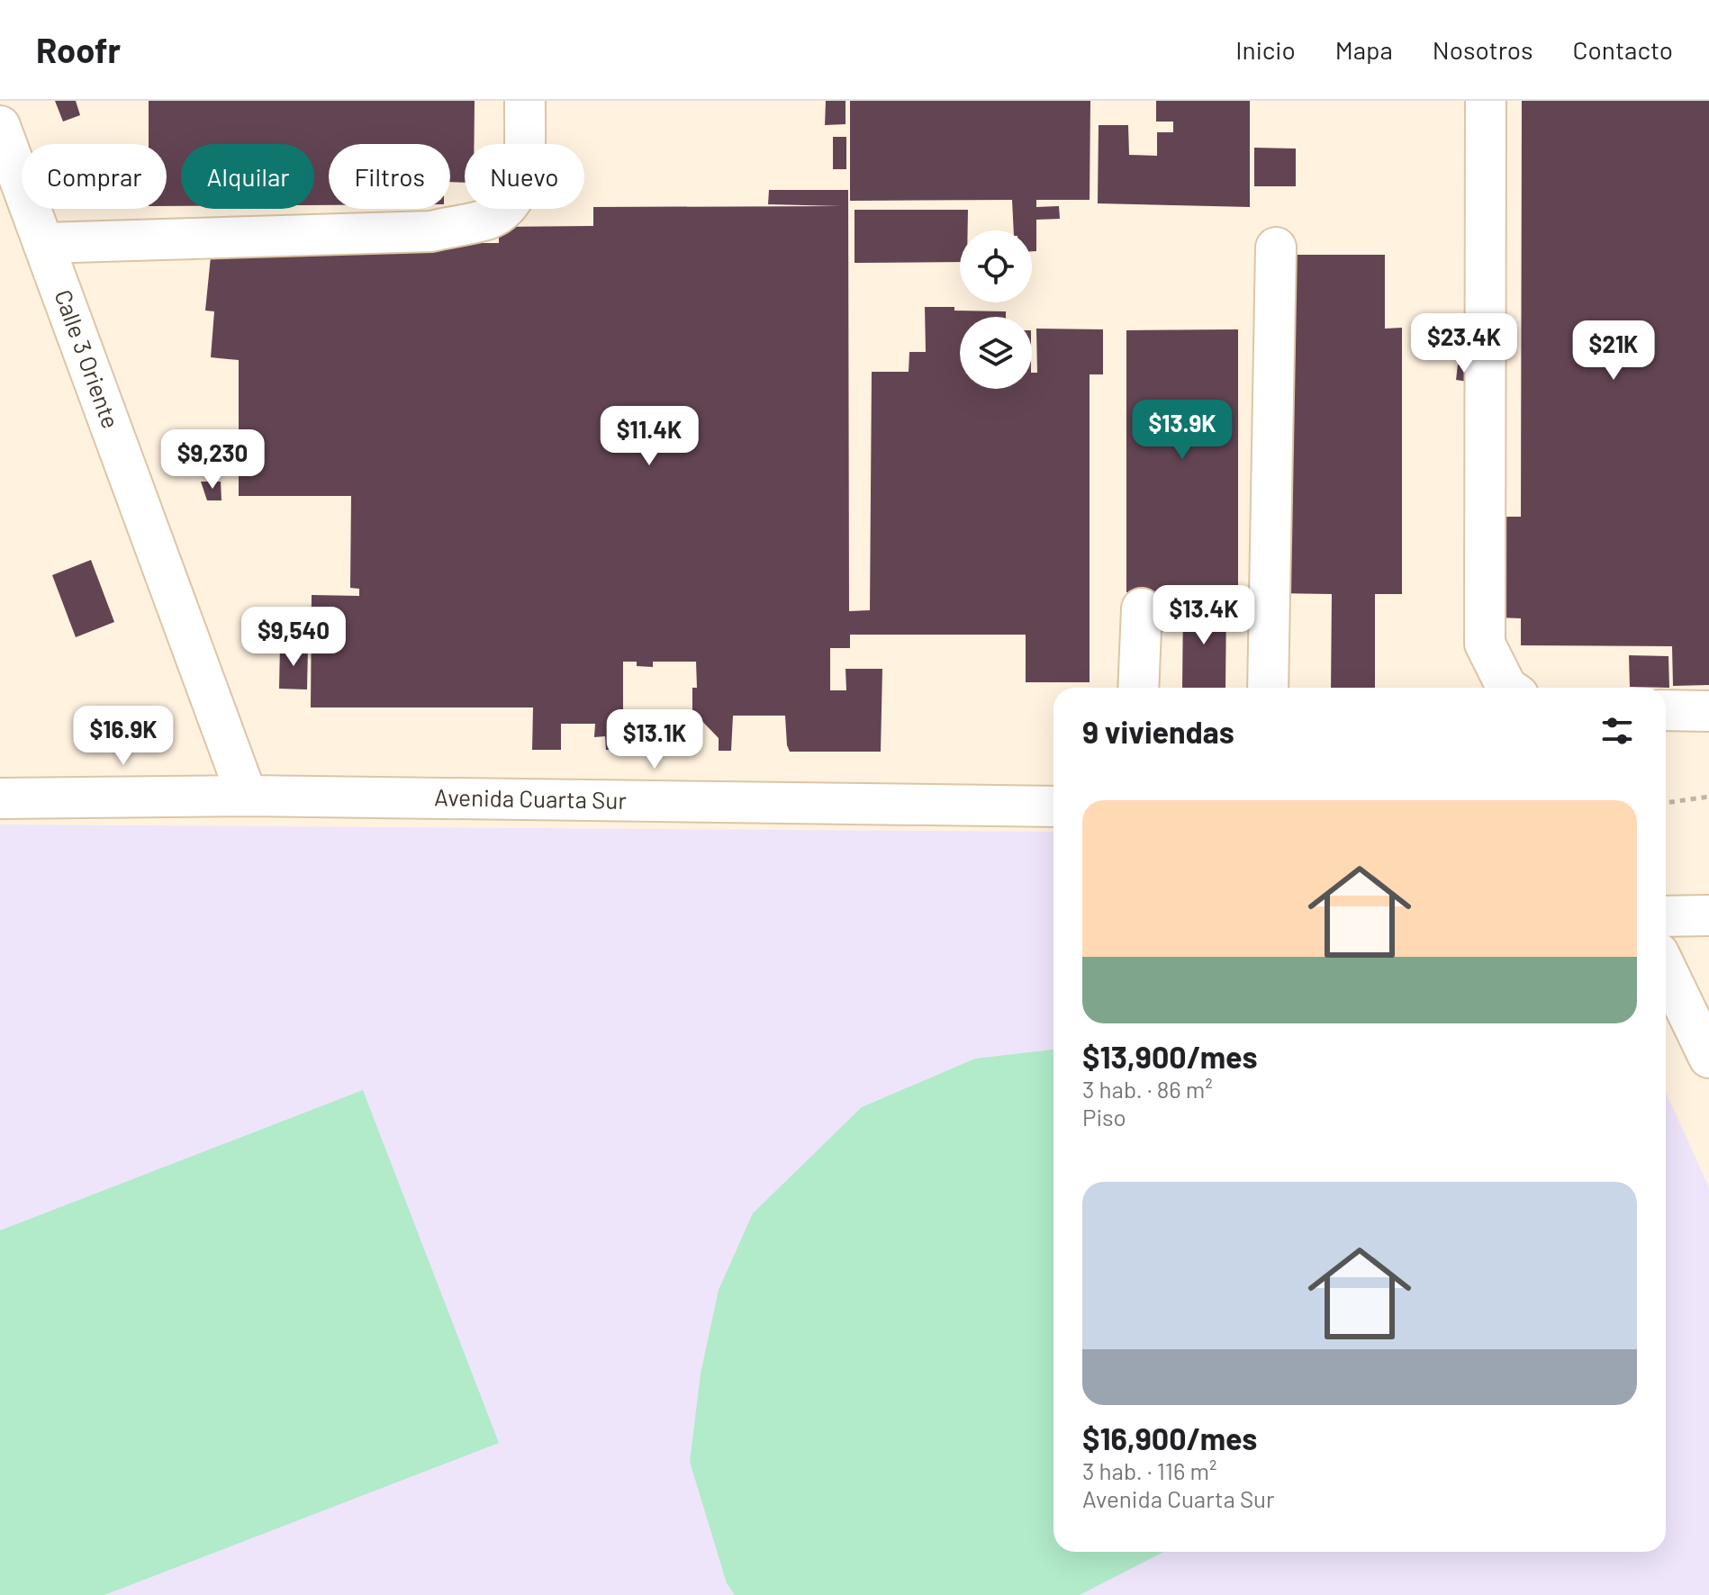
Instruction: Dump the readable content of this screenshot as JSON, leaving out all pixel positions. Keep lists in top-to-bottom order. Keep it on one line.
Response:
{"streets":{"street":["Calle 3 Oriente","Avenida Cuarta Sur"]},"crossings":[["Calle 3 Oriente","Avenida Cuarta Sur"]],"page":{"header":"Roofr","nav":["Inicio","Mapa","Nosotros","Contacto"],"chip":["Comprar","Alquilar","Filtros","Nuevo"],"price":["$23.4K","$21K","$13.9K","$11.4K","$9,230","$13.4K","$9,540","$16.9K","$13.1K"],"heading":"9 viviendas","list":[{"name":"$13,900/mes","note":"3 hab. · 86 m² · Piso"},{"name":"$16,900/mes","note":"3 hab. · 116 m² · Avenida Cuarta Sur"}]}}
